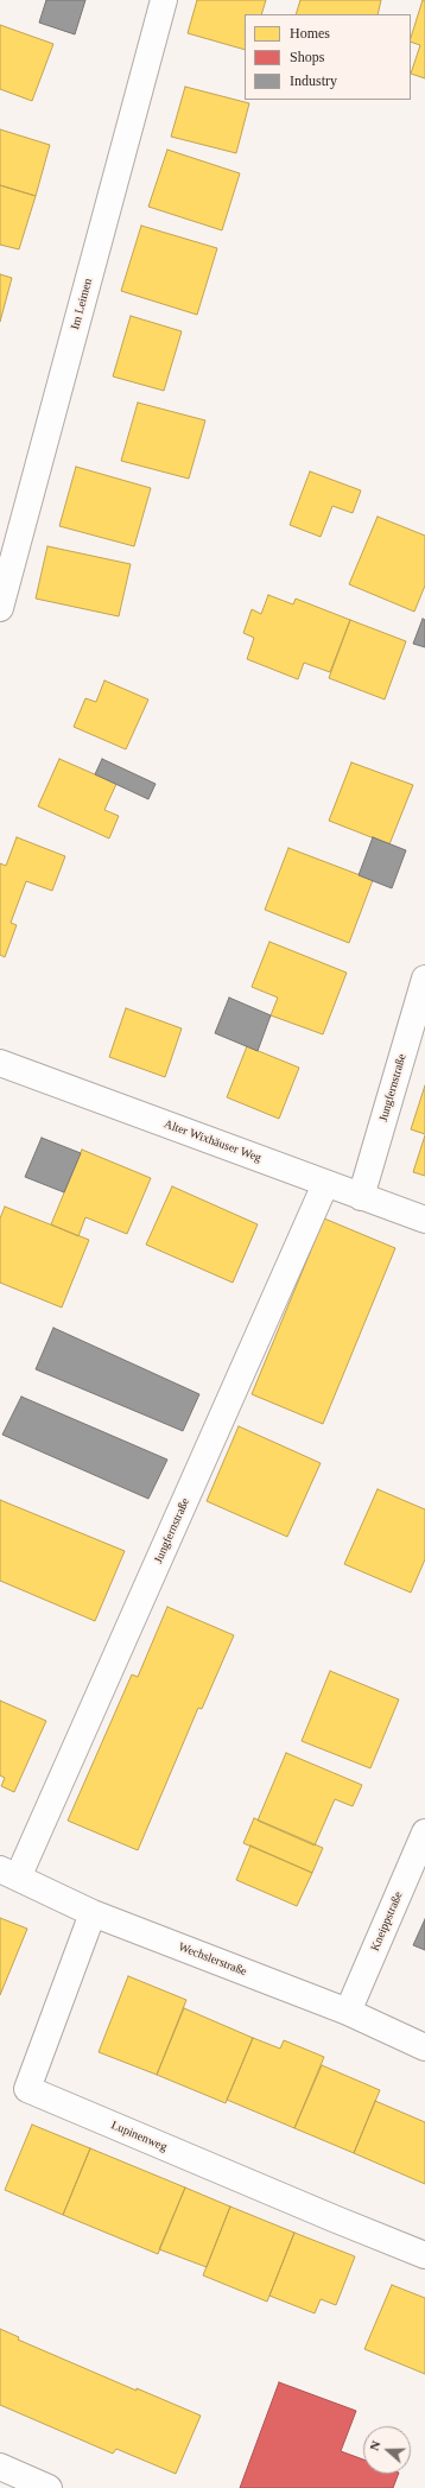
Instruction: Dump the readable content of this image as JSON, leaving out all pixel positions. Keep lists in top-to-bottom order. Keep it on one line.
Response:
{"streets":{"street":["Im Leimen","Jungfernstraße","Alter Wixhäuser Weg","Kneippstraße","Wechslerstraße","Lupinenweg"]},"crossings":[["Jungfernstraße","Alter Wixhäuser Weg"],["Jungfernstraße","Wechslerstraße"],["Kneippstraße","Wechslerstraße"],["Wechslerstraße","Lupinenweg"]],"legend":["Homes","Shops","Industry"],"north":"left"}
